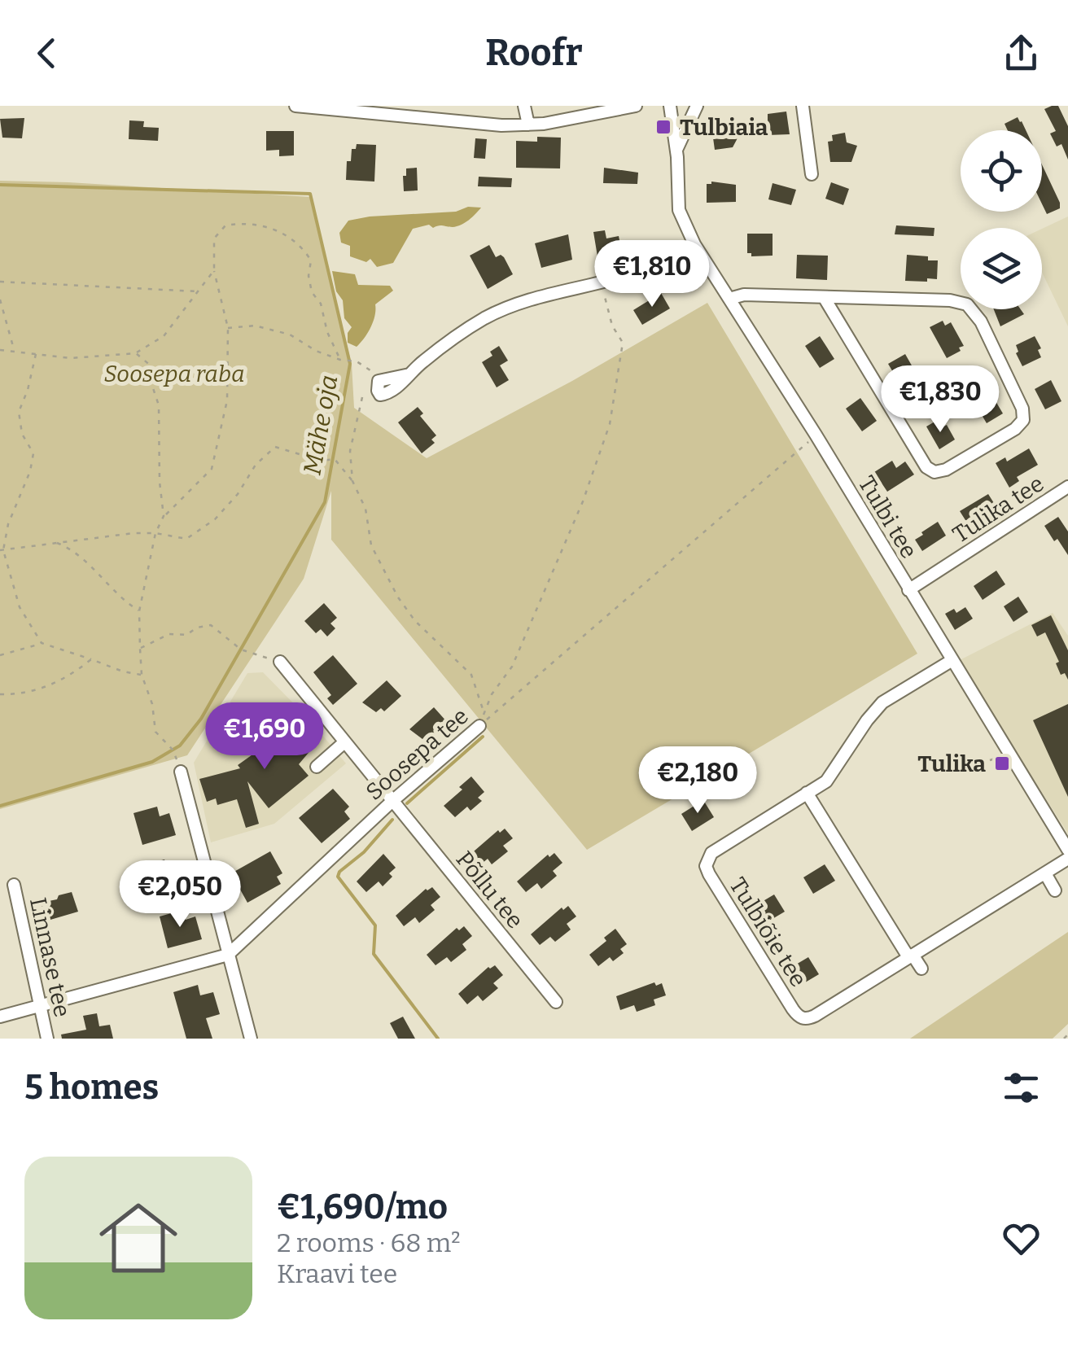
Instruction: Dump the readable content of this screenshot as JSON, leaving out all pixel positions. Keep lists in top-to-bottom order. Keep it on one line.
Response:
{"streets":{"street":["Tulika tee","Tulbi tee","Soosepa tee","Põllu tee","Tulbiõie tee","Linnase tee"]},"crossings":[["Tulika tee","Tulbi tee"],["Tulbi tee","Soosepa tee"],["Tulbi tee","Tulbiõie tee"],["Soosepa tee","Põllu tee"],["Soosepa tee","Linnase tee"]],"water":["Mähe oja"],"parks":["Soosepa raba"],"places":{"transit":["Tulbiaia","Tulika"]},"page":{"header":"Roofr","price":["€1,810","€1,830","€1,690","€2,180","€2,050"],"heading":"5 homes","list":[{"name":"€1,690/mo","note":"2 rooms · 68 m² · Kraavi tee"}]}}
